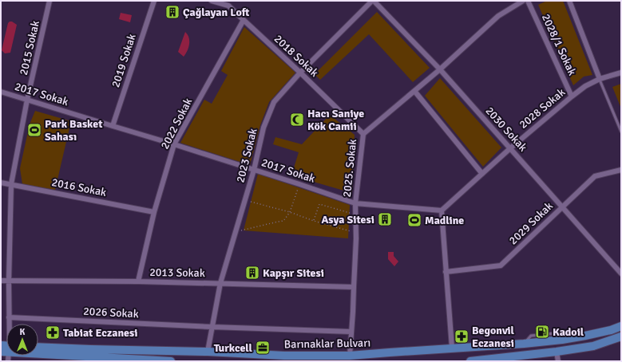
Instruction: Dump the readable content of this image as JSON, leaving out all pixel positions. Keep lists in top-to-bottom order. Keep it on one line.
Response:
{"streets":{"main road":["Barınaklar Bulvarı"],"street":["2028/1 Sokak","2015 Sokak","2018 Sokak","2019 Sokak","2017 Sokak","2028 Sokak","2022 Sokak","2030 Sokak","2023 Sokak","2025. Sokak","2016 Sokak","2029 Sokak","2013 Sokak","2026 Sokak"]},"crossings":[["2028/1 Sokak","2028 Sokak"],["2015 Sokak","2017 Sokak"],["2015 Sokak","2016 Sokak"],["2015 Sokak","2013 Sokak"],["2015 Sokak","2026 Sokak"],["2018 Sokak","2022 Sokak"],["2018 Sokak","2023 Sokak"],["2018 Sokak","2025. Sokak"],["2019 Sokak","2017 Sokak"],["2017 Sokak","2028 Sokak"],["2017 Sokak","2022 Sokak"],["2017 Sokak","2023 Sokak"],["2017 Sokak","2025. Sokak"],["2028 Sokak","2030 Sokak"],["2022 Sokak","2016 Sokak"],["2022 Sokak","2013 Sokak"],["2030 Sokak","2023 Sokak"],["2030 Sokak","2025. Sokak"],["2030 Sokak","2029 Sokak"],["2023 Sokak","2013 Sokak"],["2023 Sokak","2026 Sokak"],["2023 Sokak","Barınaklar Bulvarı"],["2025. Sokak","2013 Sokak"],["2025. Sokak","2026 Sokak"],["2025. Sokak","Barınaklar Bulvarı"]],"places":{"building":["Çağlayan Loft","Asya Sitesi","Kapşır Sitesi"],"mosque":["Hacı Saniye Kök Camii"],"sports":["Park Basket Sahası","Madline"],"fuel station":["Kadoil"],"pharmacy":["Tabiat Eczanesi","Begonvil Eczanesi"],"office":["Turkcell"]},"north":"top"}
